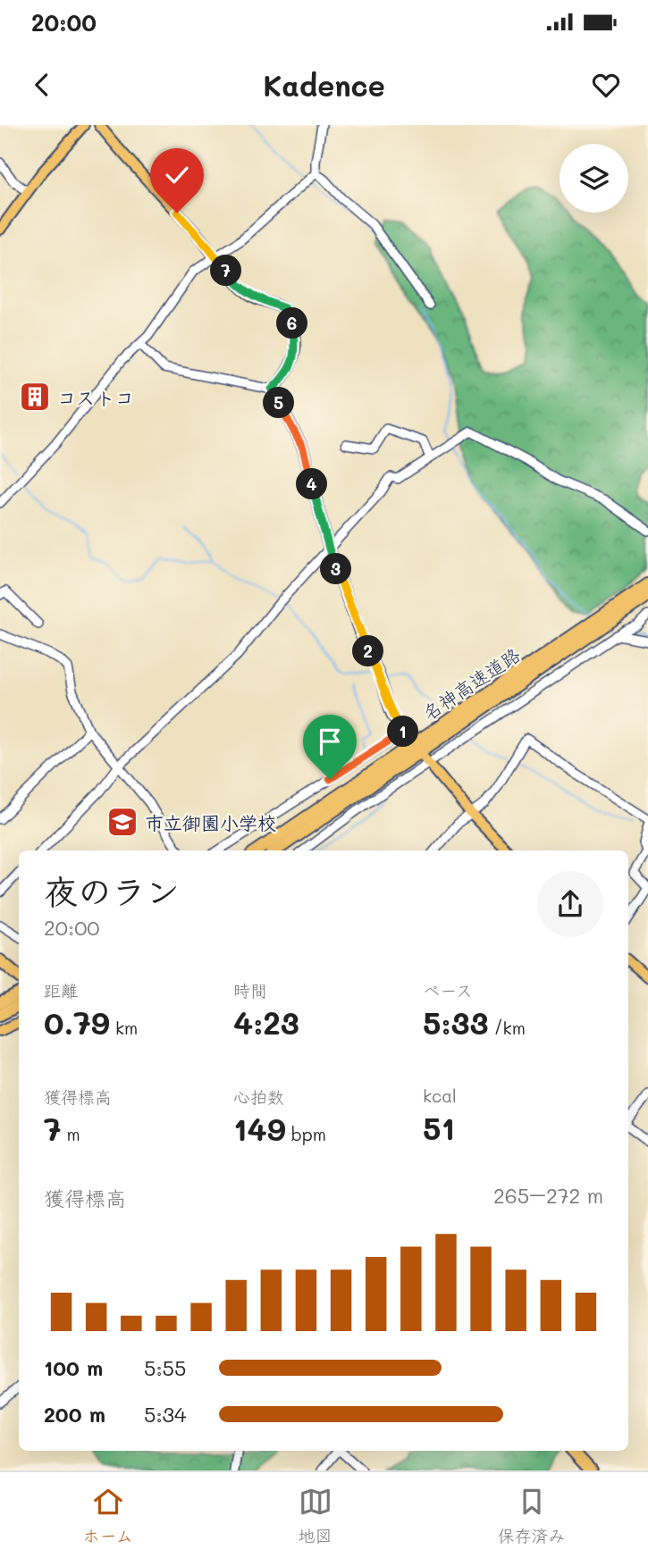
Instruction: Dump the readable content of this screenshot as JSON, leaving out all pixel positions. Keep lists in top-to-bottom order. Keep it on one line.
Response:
{"streets":{"highway":["名神高速道路"]},"places":{"building":["コストコ"],"school or university":["市立御園小学校"]},"page":{"status":"20:00","header":"Kadence","pins":["7","6","5","4","3","2","1"],"heading":["夜のラン","20:00"],"stats":[["距離","0.79 km"],["時間","4:23"],["ペース","5:33 /km"],["獲得標高","7 m"],["心拍数","149 bpm"],["kcal","51"]],"chart":["獲得標高","265–272 m"],"list":[{"name":"100 m","note":"5:55"},{"name":"200 m","note":"5:34"}],"tabs":["ホーム","地図","保存済み"]}}
